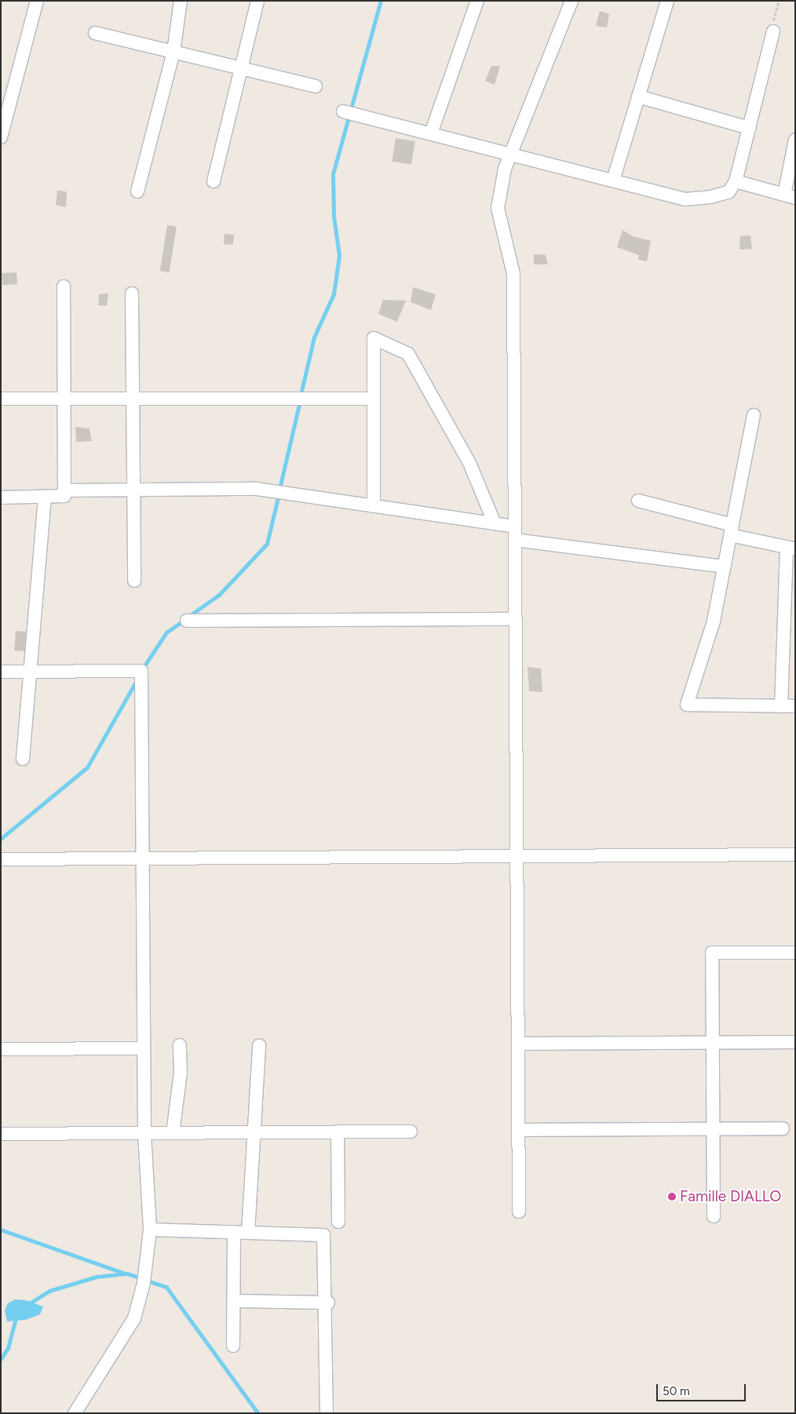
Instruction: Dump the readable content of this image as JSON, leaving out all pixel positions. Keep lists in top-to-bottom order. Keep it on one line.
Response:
{"places":["Famille DIALLO"],"scale_bar":"50 m"}
